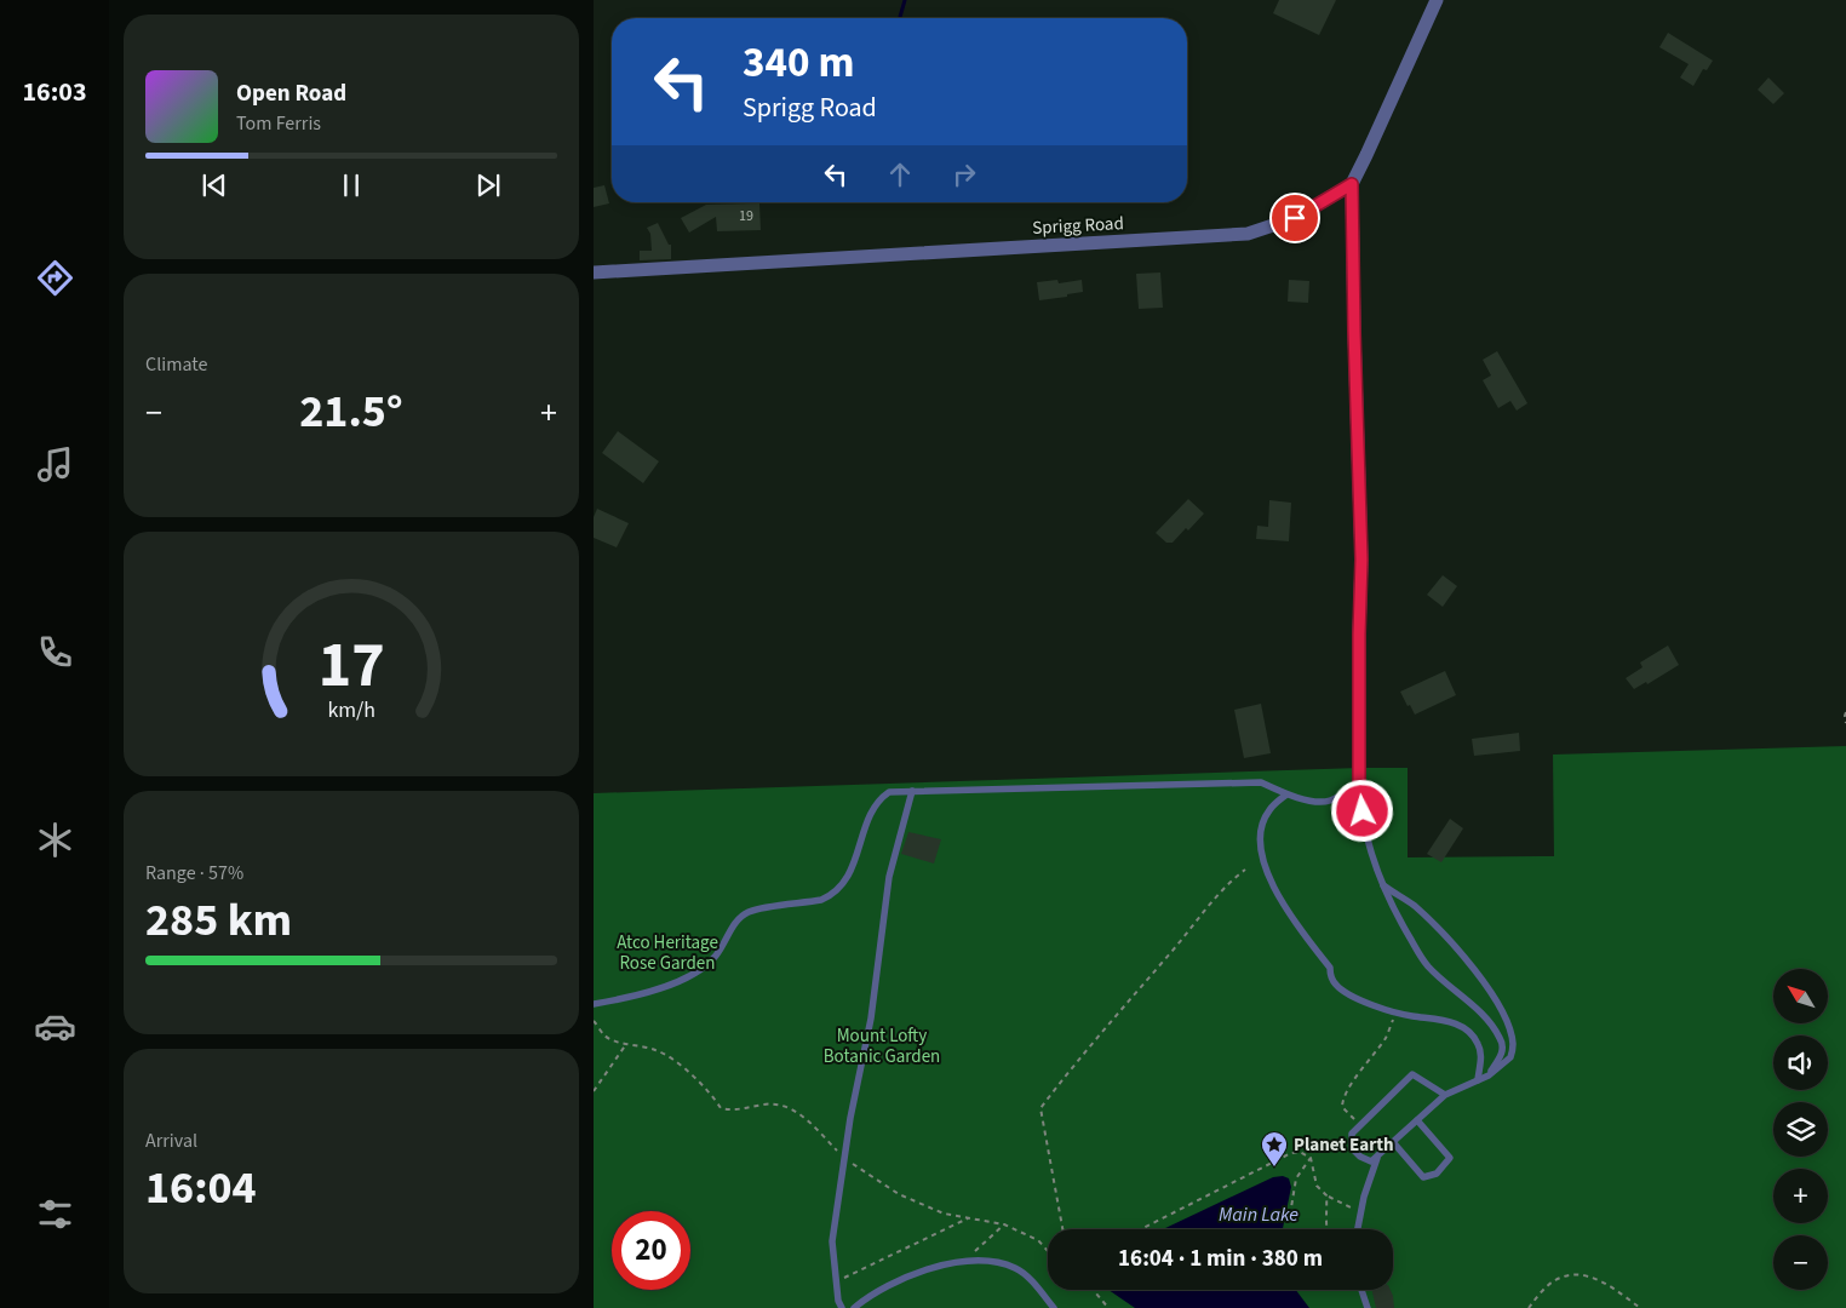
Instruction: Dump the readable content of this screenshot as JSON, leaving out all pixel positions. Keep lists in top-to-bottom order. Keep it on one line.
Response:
{"streets":{"street":["Sprigg Road"]},"water":["Main Lake"],"parks":["Atco Heritage Rose Garden","Mount Lofty Botanic Garden"],"places":{"place":["Planet Earth"]},"house_numbers":["19"],"north":"top left","page":{"tabs":"16:03","turn":["340 m","Sprigg Road"],"song":["Open Road","Tom Ferris"],"tile":["Climate",["Range · 57%","285 km"],["Arrival","16:04"]],"heat":["−","21.5°","+"],"map_buttons":["+","−"],"limit":"20","trip":"16:04 · 1 min · 380 m","gauge":["17","km/h"]}}
